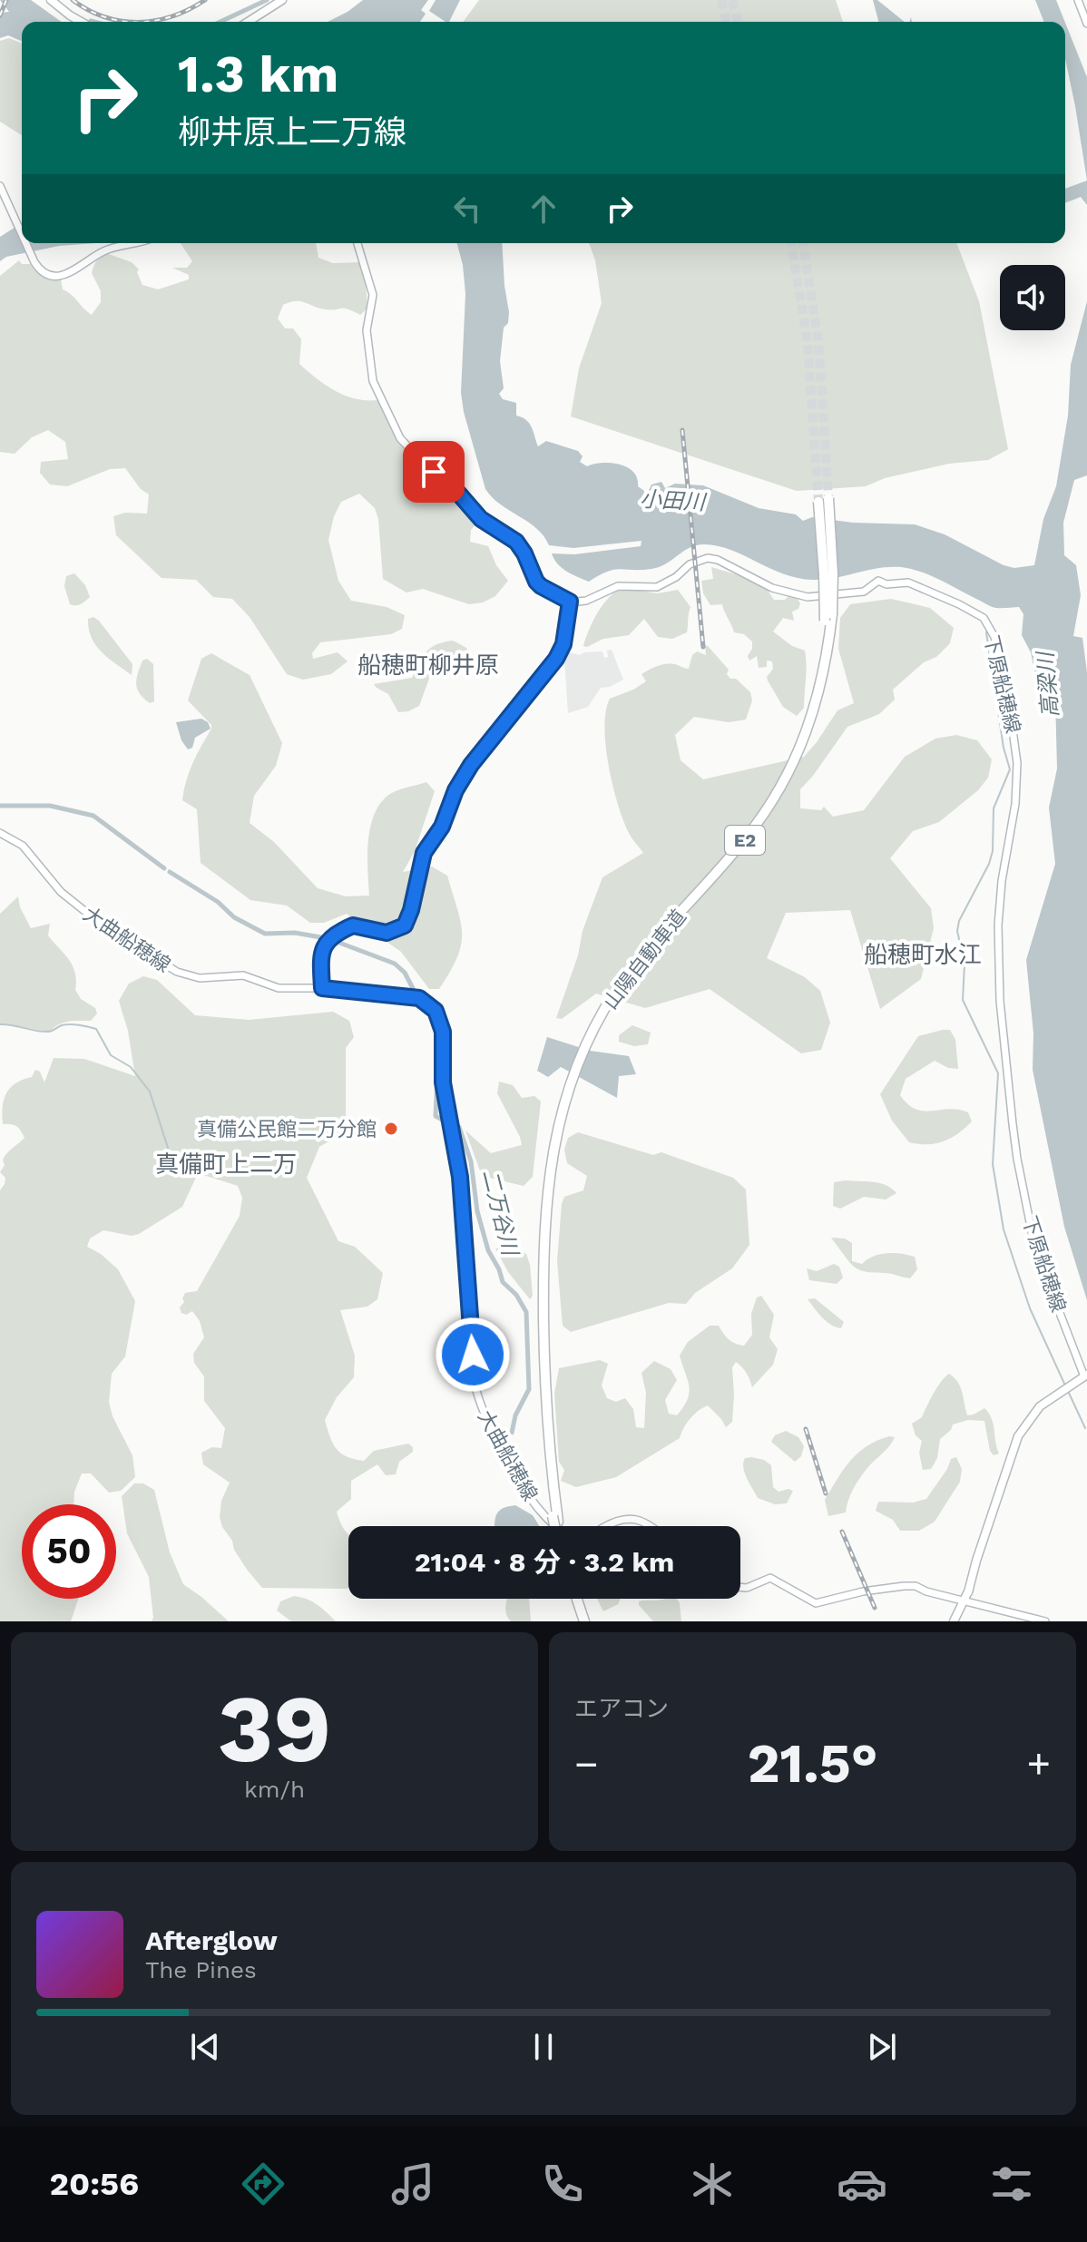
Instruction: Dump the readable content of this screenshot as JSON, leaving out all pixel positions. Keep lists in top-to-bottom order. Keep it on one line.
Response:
{"streets":{"highway":["E2","山陽自動車道"],"main road":["下原船穂線","大曲船穂線"]},"districts":["船穂町柳井原","船穂町水江","真備町上二万"],"water":["小田川","高梁川","二万谷川"],"places":["真備公民館二万分館"],"page":{"turn":["1.3 km","柳井原上二万線"],"limit":"50","trip":"21:04 · 8 分 · 3.2 km","tile":[["39","km/h"],"エアコン"],"heat":["−","21.5°","+"],"song":["Afterglow","The Pines"],"tabs":"20:56"}}
